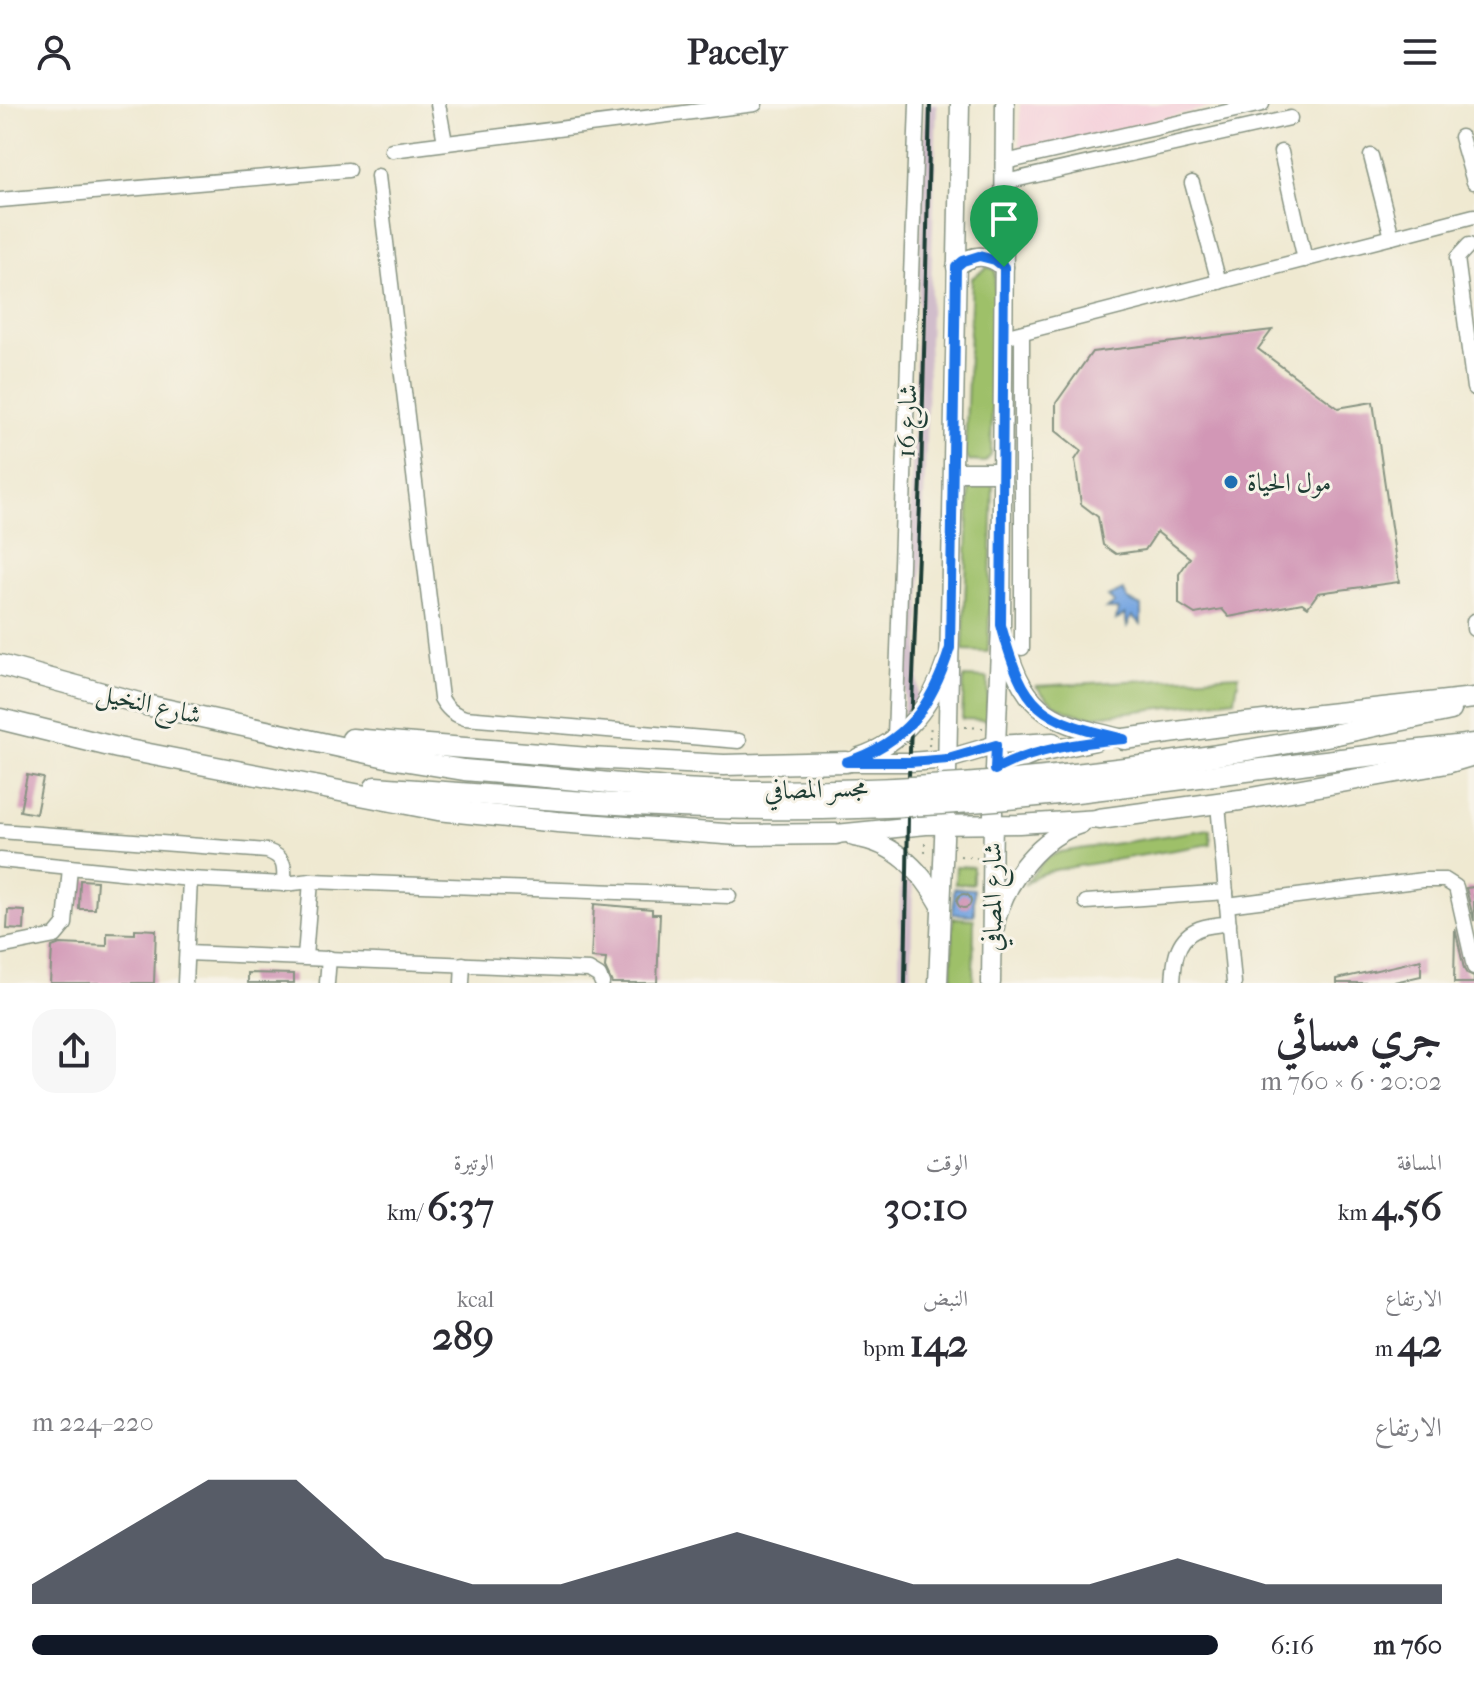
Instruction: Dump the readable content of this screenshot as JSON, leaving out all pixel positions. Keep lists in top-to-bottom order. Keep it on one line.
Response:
{"streets":{"highway":["شارع النخيل","مجسر المصافي"],"main road":["شارع المصافي"],"street":["شارع 16"]},"crossings":[["شارع النخيل","مجسر المصافي"]],"places":["مول الحياة"],"page":{"header":"Pacely","heading":["جري مسائي","20:02 · 6 × 760 m"],"stats":[["المسافة","4.56 km"],["الوقت","30:10"],["الوتيرة","6:37 /km"],["الارتفاع","42 m"],["النبض","142 bpm"],["kcal","289"]],"chart":["الارتفاع","220–224 m"],"list":[{"name":"760 m","note":"6:16"}]}}
